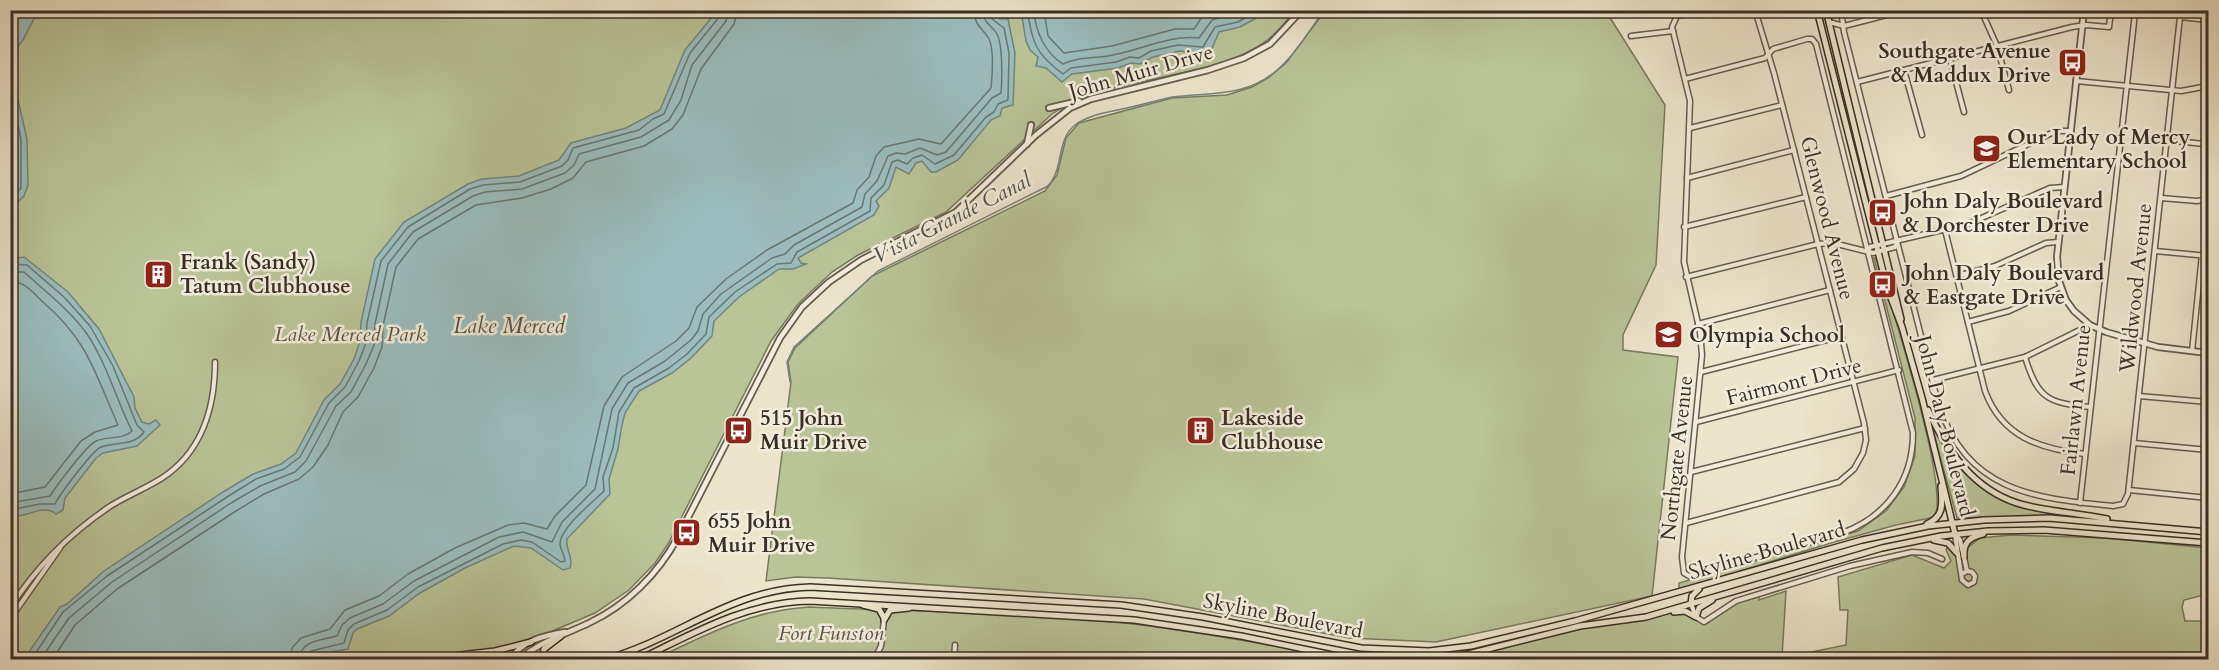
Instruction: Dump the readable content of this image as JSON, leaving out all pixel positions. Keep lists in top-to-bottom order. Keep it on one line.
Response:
{"streets":{"main road":["John Daly Boulevard","Skyline Boulevard"],"street":["John Muir Drive","Glenwood Avenue","Wildwood Avenue","Fairmont Drive","Fairlawn Avenue","Northgate Avenue"]},"crossings":[["Glenwood Avenue","Fairmont Drive"],["Glenwood Avenue","Northgate Avenue"],["Fairmont Drive","Northgate Avenue"],["John Daly Boulevard","Skyline Boulevard"]],"water":["Vista Grande Canal","Lake Merced"],"parks":["Lake Merced Park","Fort Funston"],"places":{"bus stop":["Southgate Avenue & Maddux Drive","John Daly Boulevard & Dorchester Drive","John Daly Boulevard & Eastgate Drive","515 John Muir Drive","655 John Muir Drive"],"school or university":["Our Lady of Mercy Elementary School","Olympia School"],"building":["Frank (Sandy) Tatum Clubhouse","Lakeside Clubhouse"]}}
